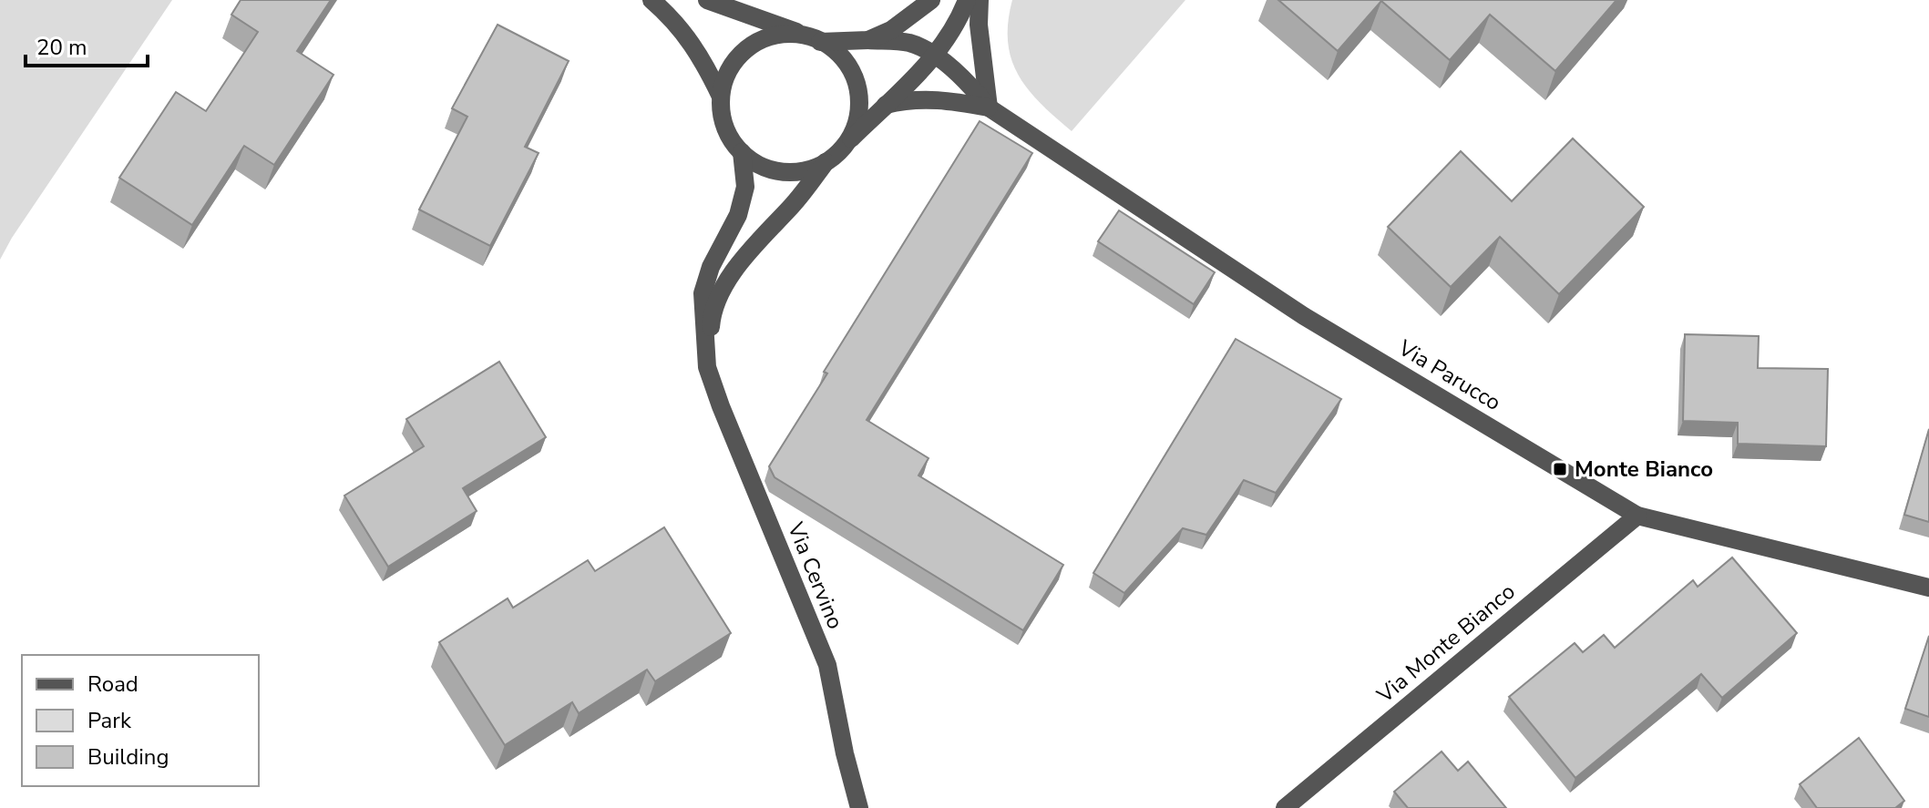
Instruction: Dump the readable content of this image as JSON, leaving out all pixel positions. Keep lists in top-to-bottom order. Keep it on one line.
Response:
{"streets":{"street":["Via Parucco","Via Cervino","Via Monte Bianco"]},"crossings":[["Via Parucco","Via Monte Bianco"]],"places":{"transit":["Monte Bianco"]},"legend":["Road","Park","Building"],"scale_bar":"20 m"}
